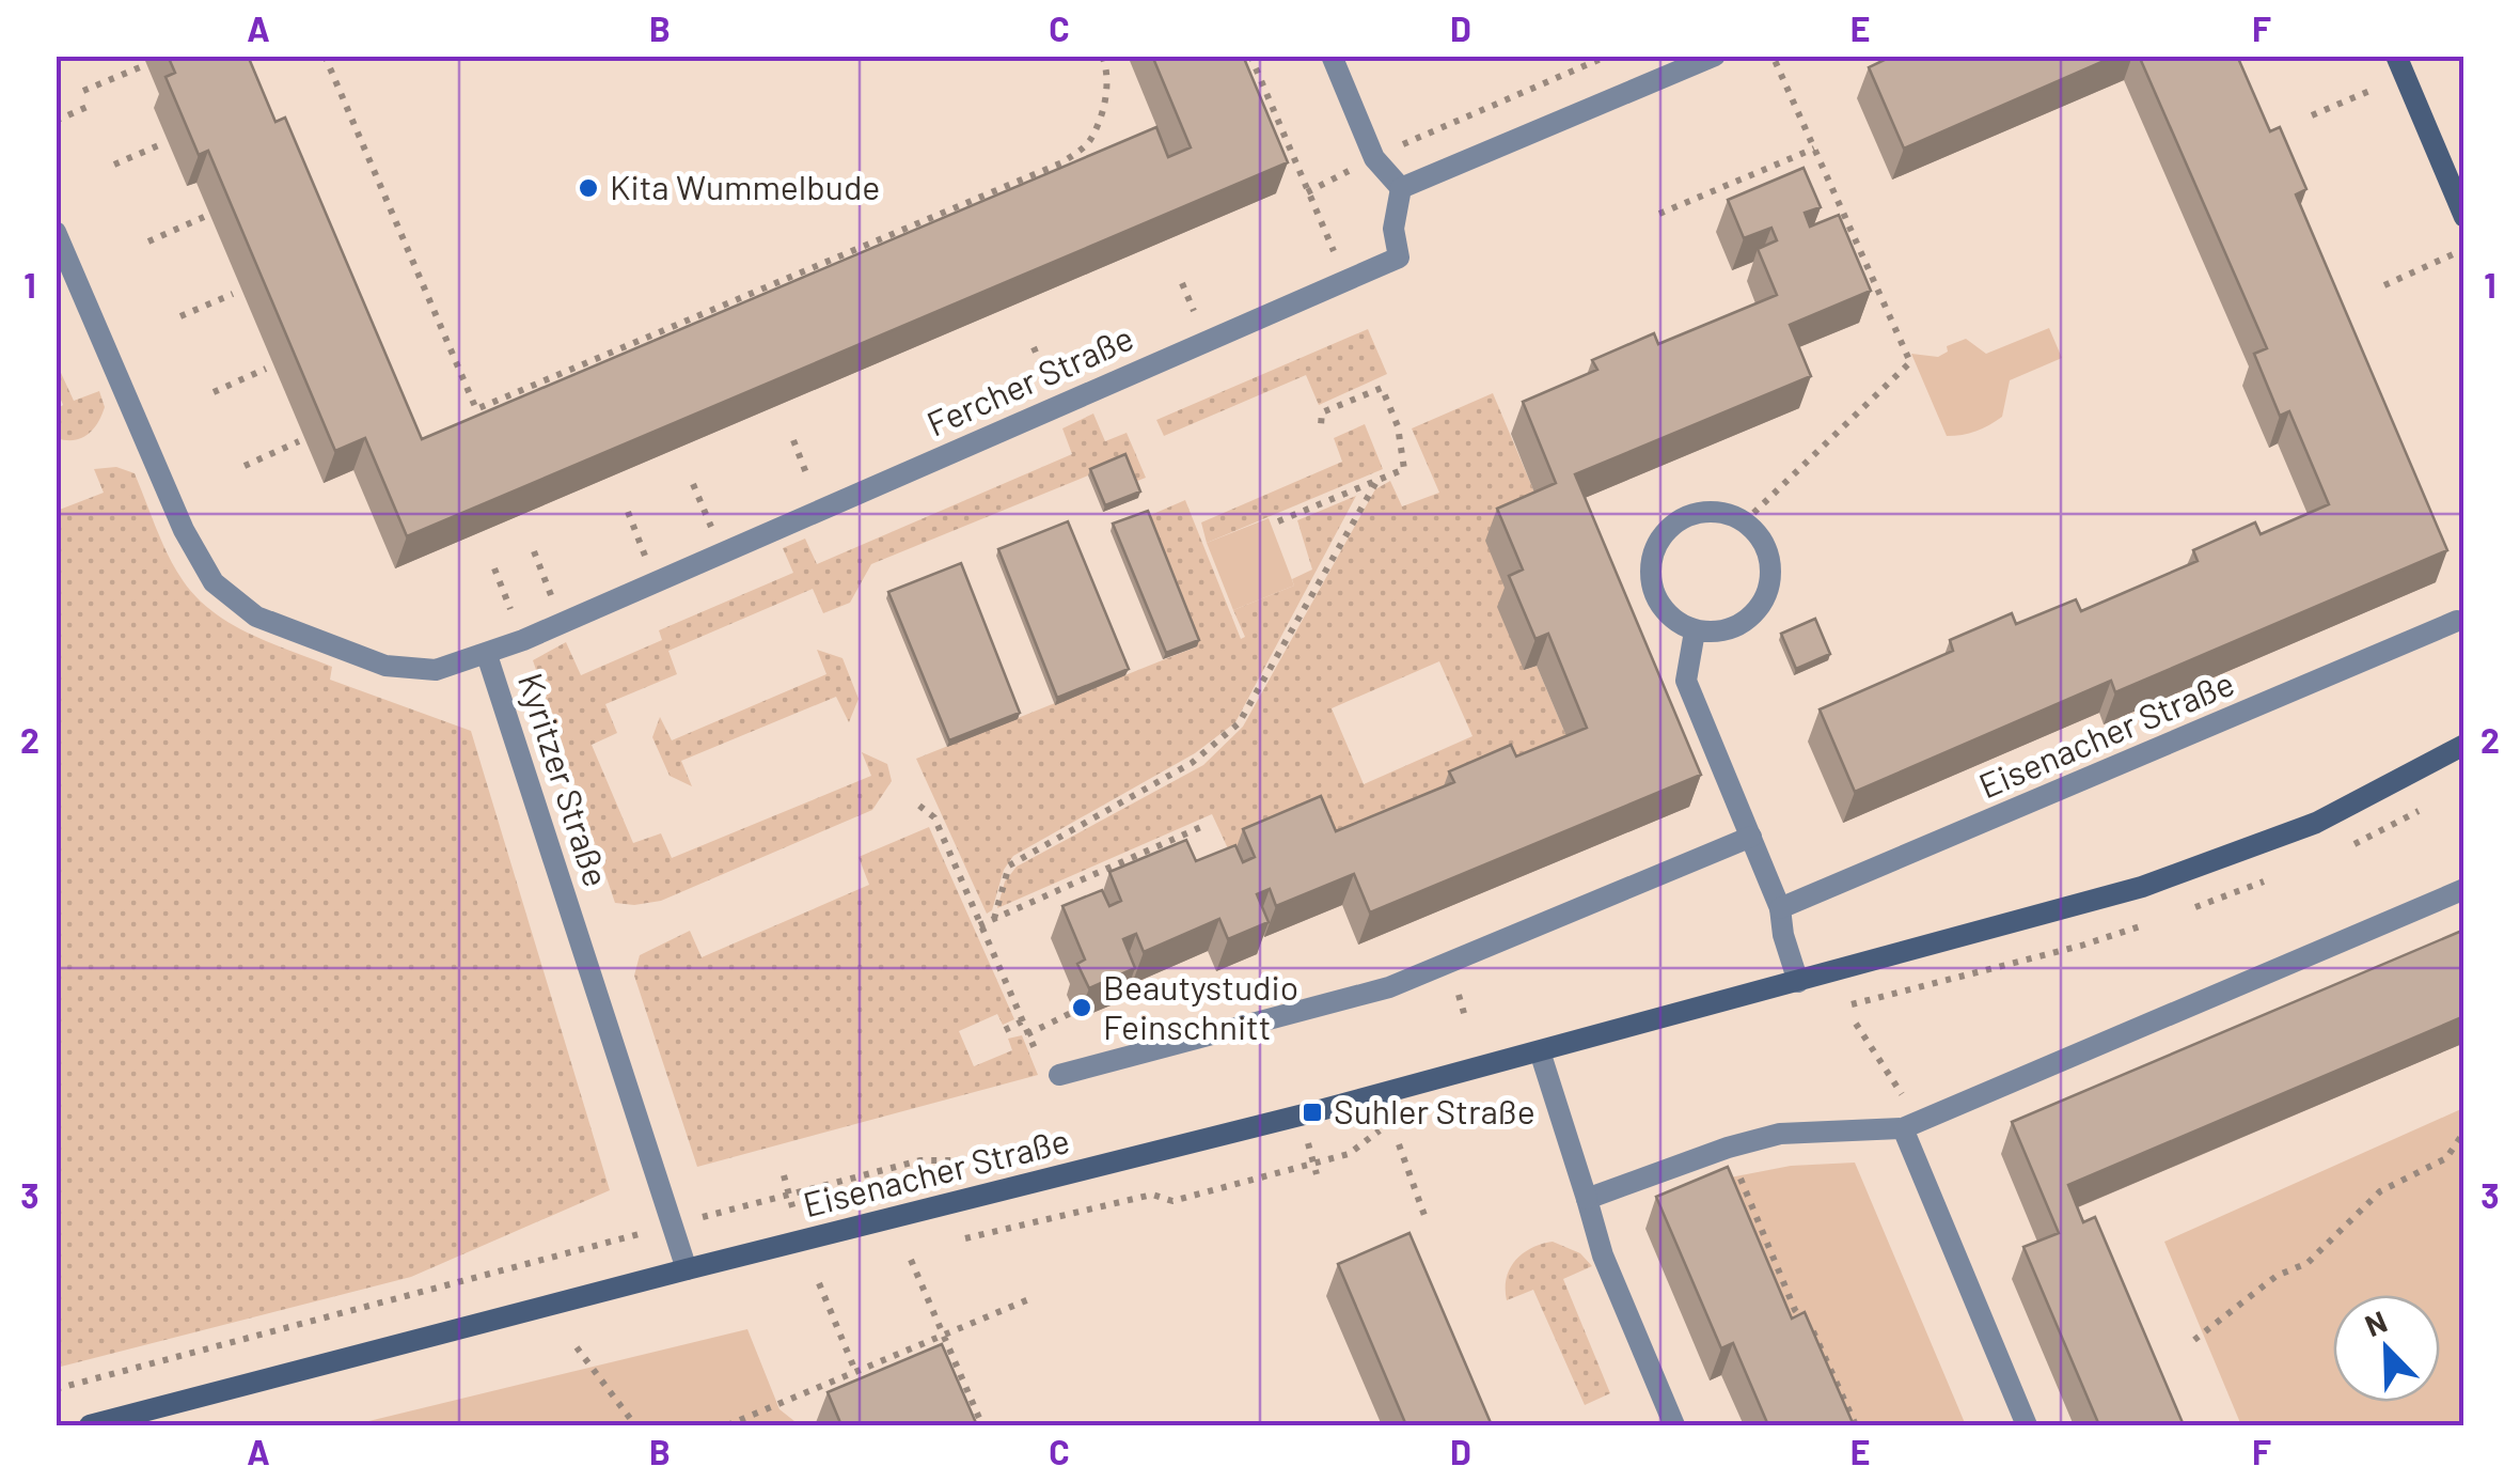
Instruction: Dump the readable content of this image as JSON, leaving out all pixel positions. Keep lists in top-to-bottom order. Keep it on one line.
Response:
{"streets":{"street":["Fercher Straße","Eisenacher Straße","Kyritzer Straße"]},"crossings":[["Fercher Straße","Kyritzer Straße"],["Eisenacher Straße","Kyritzer Straße"]],"places":{"other":["Kita Wummelbude","Beautystudio Feinschnitt"],"transit":["Suhler Straße"]},"north":"top left","grid":{"columns":["A","B","C","D","E","F"],"rows":["1","2","3"]}}
